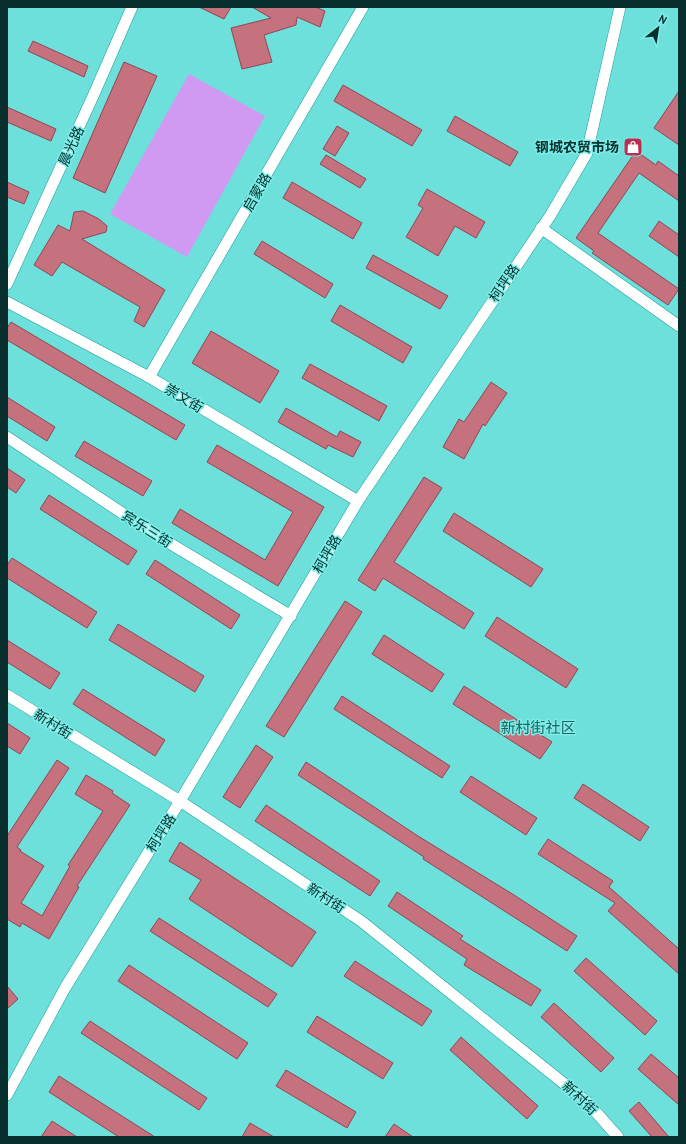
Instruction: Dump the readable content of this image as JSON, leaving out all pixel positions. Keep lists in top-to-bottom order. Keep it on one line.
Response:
{"streets":{"street":["晨光路","启蒙路","柯坪路","崇文街","宾乐三街","新村街"]},"crossings":[["启蒙路","崇文街"],["柯坪路","崇文街"],["柯坪路","宾乐三街"],["柯坪路","新村街"]],"districts":["新村街社区"],"places":{"shop":["钢城农贸市场"]},"north":"top right"}
